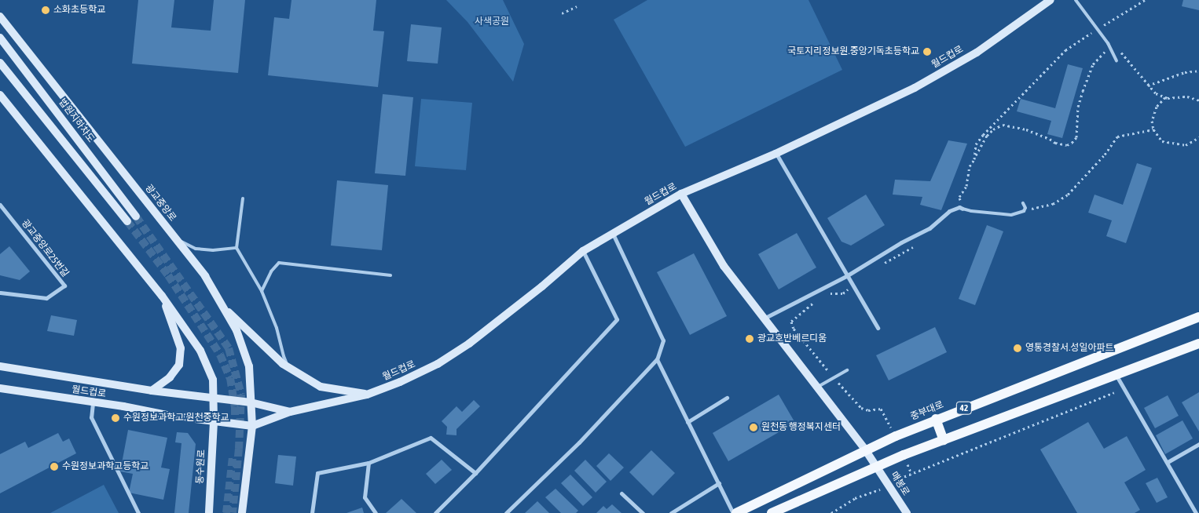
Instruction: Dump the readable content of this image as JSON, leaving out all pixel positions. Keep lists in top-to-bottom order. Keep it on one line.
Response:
{"streets":{"main road":["42","중부대로"],"street":["월드컵로","법원지하차도","광교중앙로","광교중앙로25번길","동수원로","매봉로"]},"crossings":[["월드컵로","광교중앙로"],["월드컵로","동수원로"],["월드컵로","매봉로"],["42","매봉로"],["중부대로","매봉로"]],"parks":["사색공원"],"places":["소화초등학교","국토지리정보원.중앙기독초등학교","광교호반베르디움","영통경찰서.성일아파트","수원정보과학고.원천중학교","원천동 행정복지센터","수원정보과학고등학교"]}
